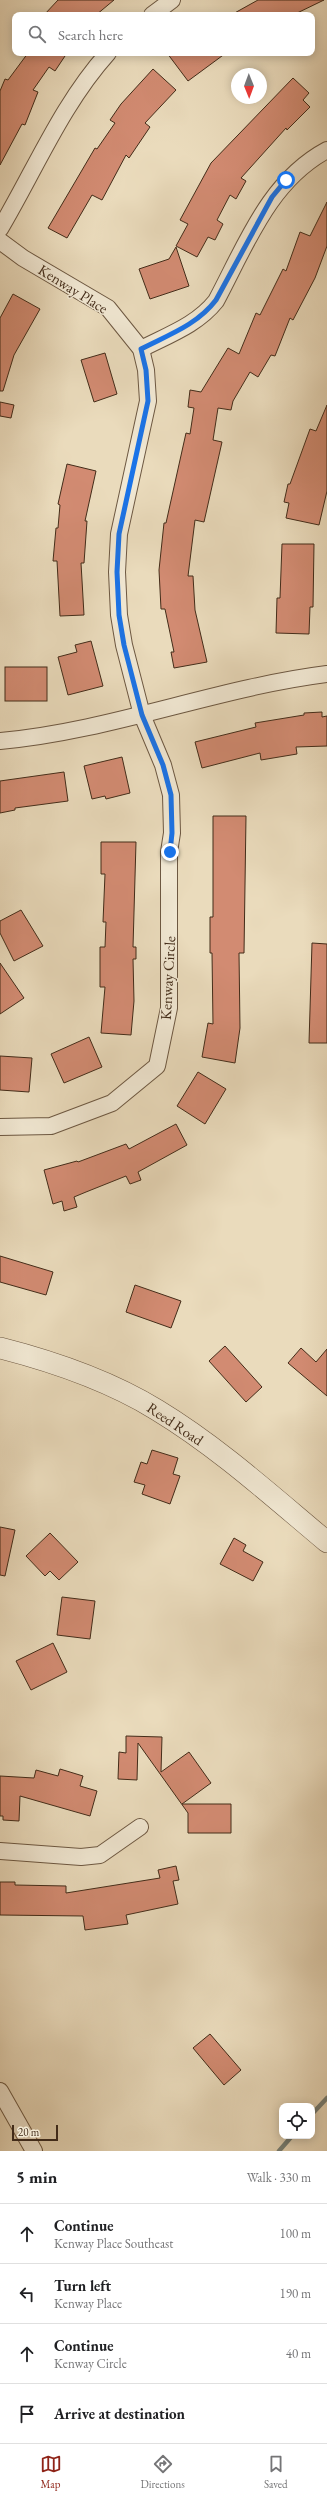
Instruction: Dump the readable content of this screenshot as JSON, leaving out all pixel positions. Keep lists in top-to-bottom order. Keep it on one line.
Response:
{"streets":{"street":["Kenway Place","Kenway Circle","Reed Road"]},"crossings":[["Kenway Place","Kenway Circle"]],"scale_bar":"20 m","north":"bottom","page":{"search":"Search here","scale":"20 m","heading":["5 min","Walk · 330 m"],"list":[["Continue","Kenway Place Southeast","100 m"],["Turn left","Kenway Place","190 m"],["Continue","Kenway Circle","40 m"],"Arrive at destination"],"nav":["Map","Directions","Saved"]}}
